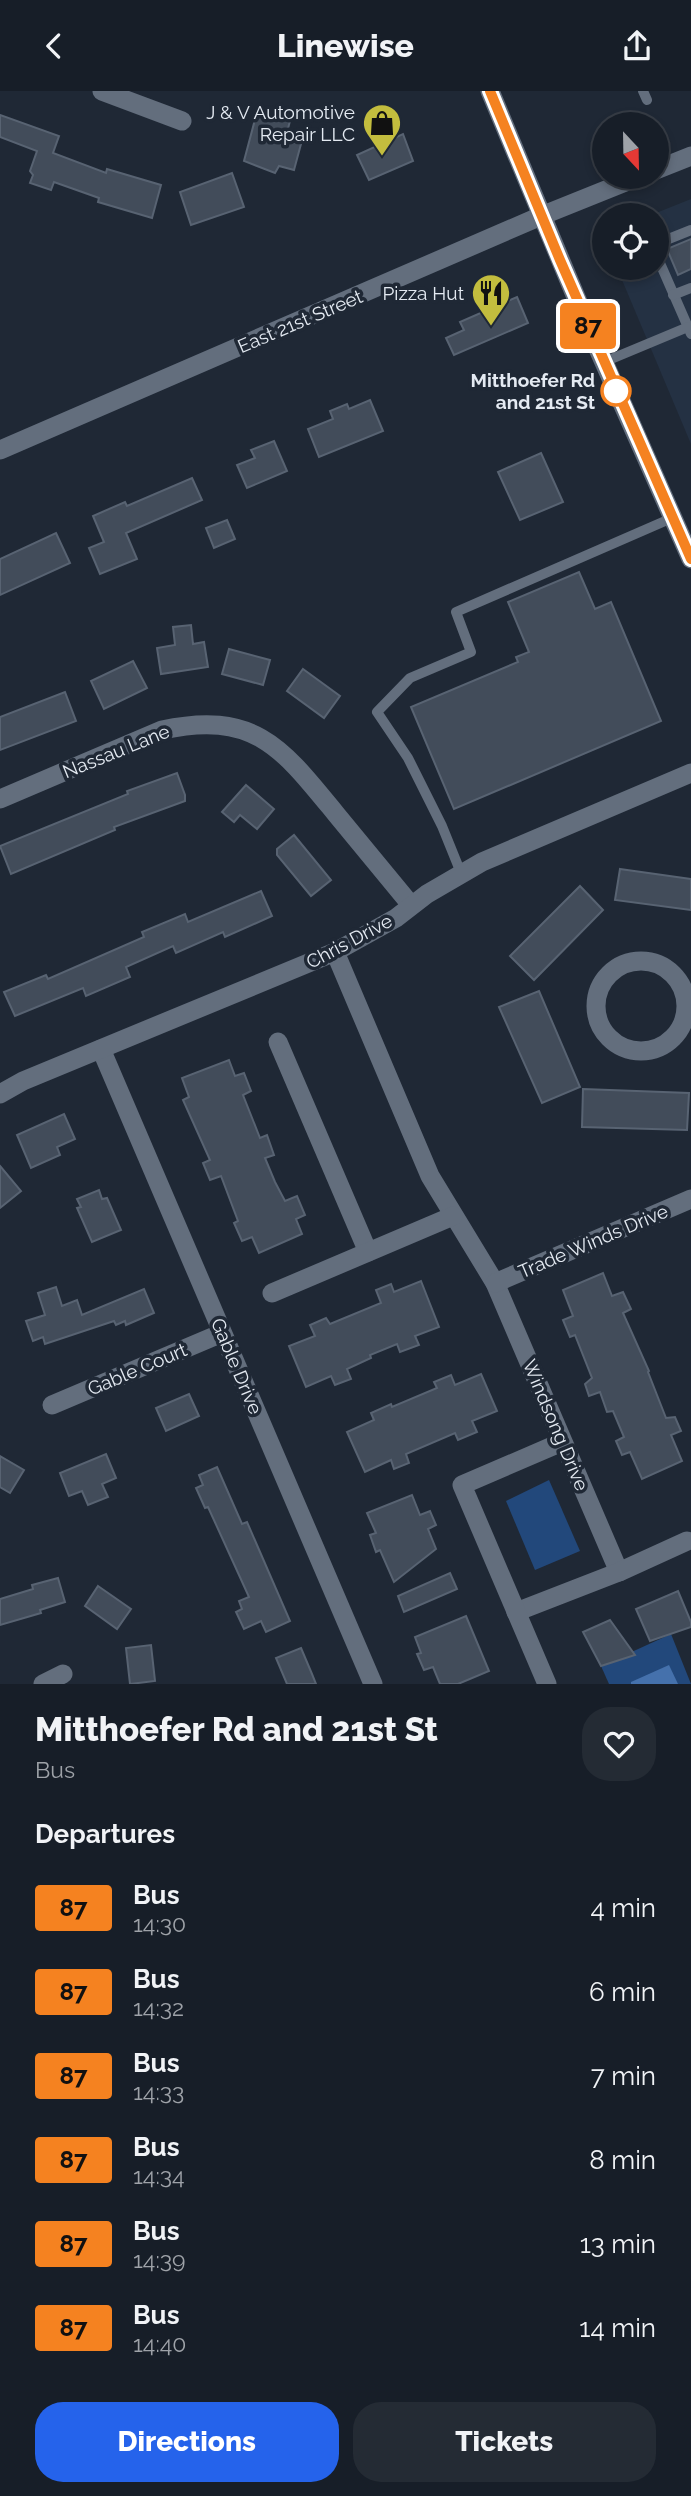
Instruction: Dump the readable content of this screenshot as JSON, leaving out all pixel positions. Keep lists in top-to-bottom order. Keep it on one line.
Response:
{"streets":{"street":["East 21st Street","Nassau Lane","Chris Drive","Trade Winds Drive","Gable Drive","Gable Court","Windsong Drive"]},"crossings":[["Nassau Lane","Chris Drive"],["Chris Drive","Gable Drive"],["Chris Drive","Windsong Drive"],["Trade Winds Drive","Windsong Drive"],["Gable Drive","Gable Court"]],"places":{"shop":["J & V Automotive Repair LLC"],"restaurant":["Pizza Hut"],"other":["Mitthoefer Rd and 21st St"]},"lines":["bus line 87"],"north":"bottom","page":{"header":"Linewise","on_map":"87","heading":[["Mitthoefer Rd and 21st St","Bus"],"Departures"],"list":[{"mark":"87","name":"Bus","note":"14:30","value":"4 min"},{"mark":"87","name":"Bus","note":"14:32","value":"6 min"},{"mark":"87","name":"Bus","note":"14:33","value":"7 min"},{"mark":"87","name":"Bus","note":"14:34","value":"8 min"},{"mark":"87","name":"Bus","note":"14:39","value":"13 min"},{"mark":"87","name":"Bus","note":"14:40","value":"14 min"}],"buttons":["Directions","Tickets"]}}
